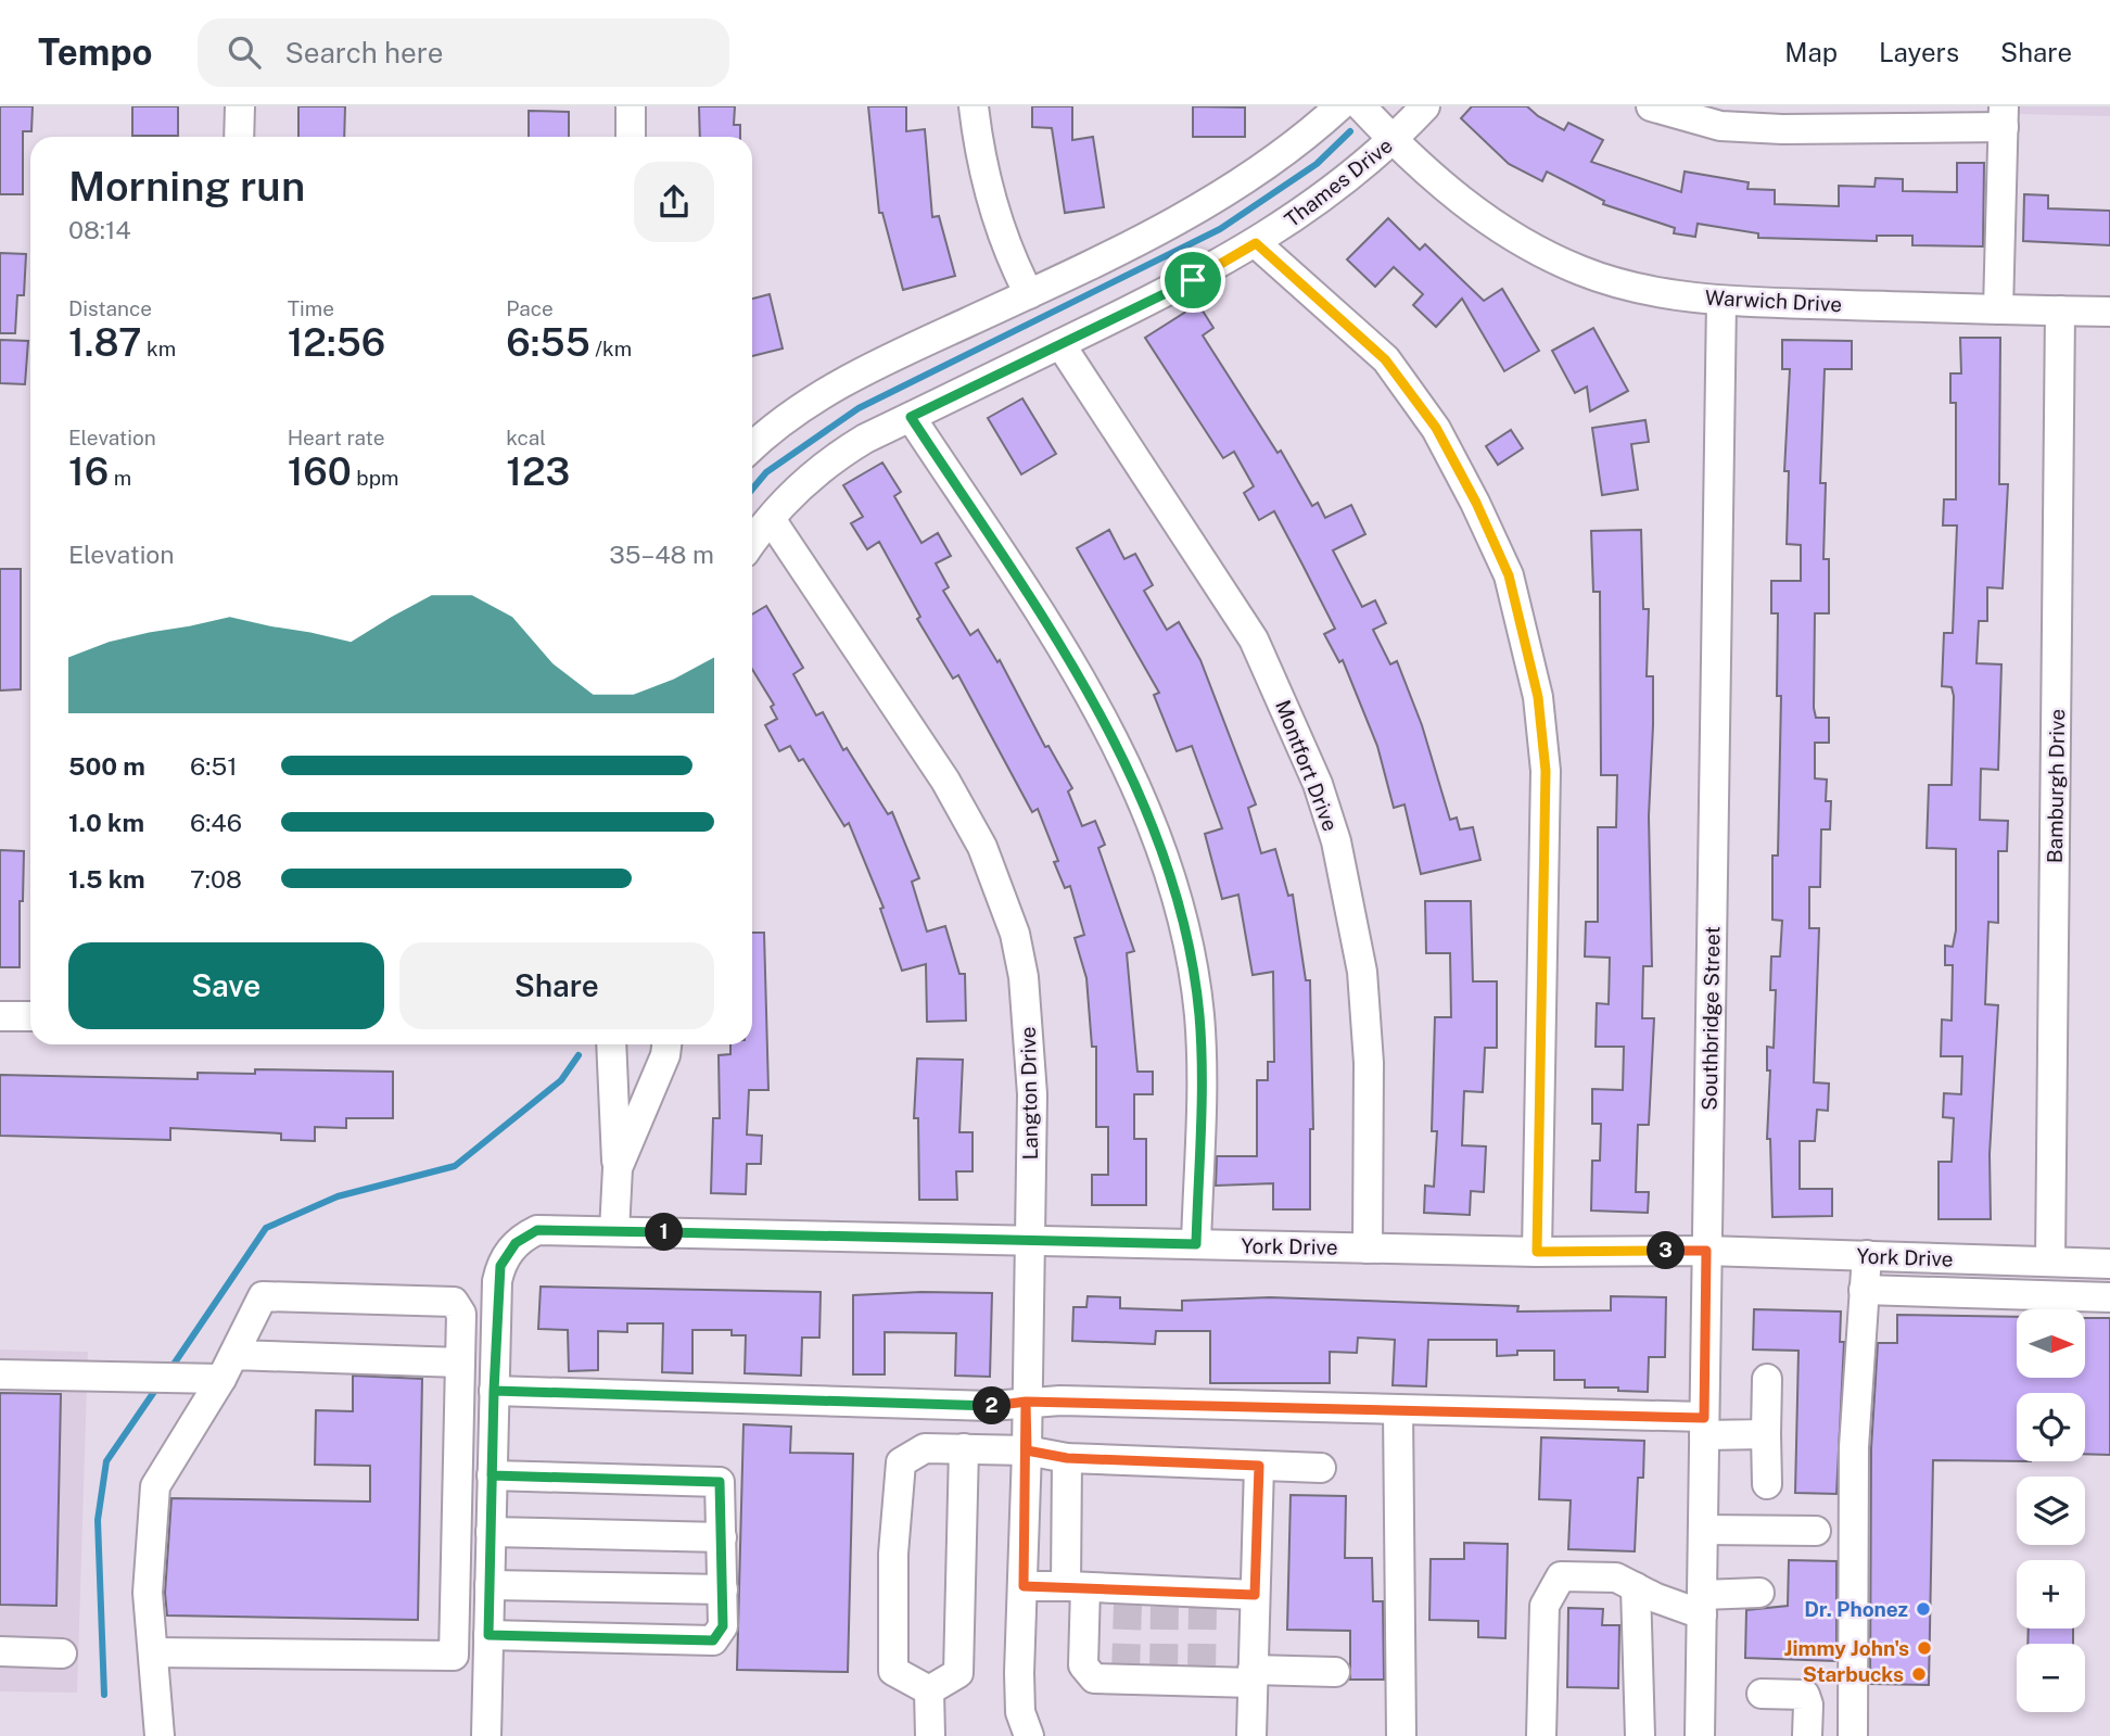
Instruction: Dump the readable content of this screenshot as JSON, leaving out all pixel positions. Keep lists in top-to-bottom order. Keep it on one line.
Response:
{"streets":{"street":["Thames Drive","Warwich Drive","Montfort Drive","Bamburgh Drive","Southbridge Street","Langton Drive","York Drive"]},"crossings":[["Thames Drive","Warwich Drive"],["Thames Drive","Montfort Drive"],["Thames Drive","Langton Drive"],["Warwich Drive","Bamburgh Drive"],["Warwich Drive","Southbridge Street"],["Montfort Drive","York Drive"],["Bamburgh Drive","York Drive"],["Southbridge Street","York Drive"],["Langton Drive","York Drive"]],"places":["Dr. Phonez","Jimmy John's","Starbucks"],"north":"right","page":{"header":"Tempo","search":"Search here","nav":["Map","Layers","Share"],"heading":["Morning run","08:14"],"stats":[["Distance","1.87 km"],["Time","12:56"],["Pace","6:55 /km"],["Elevation","16 m"],["Heart rate","160 bpm"],["kcal","123"]],"chart":["Elevation","35–48 m"],"list":[{"name":"500 m","note":"6:51"},{"name":"1.0 km","note":"6:46"},{"name":"1.5 km","note":"7:08"}],"buttons":["Save","Share"],"pins":["1","3","2"],"map_buttons":["+","−"]}}
